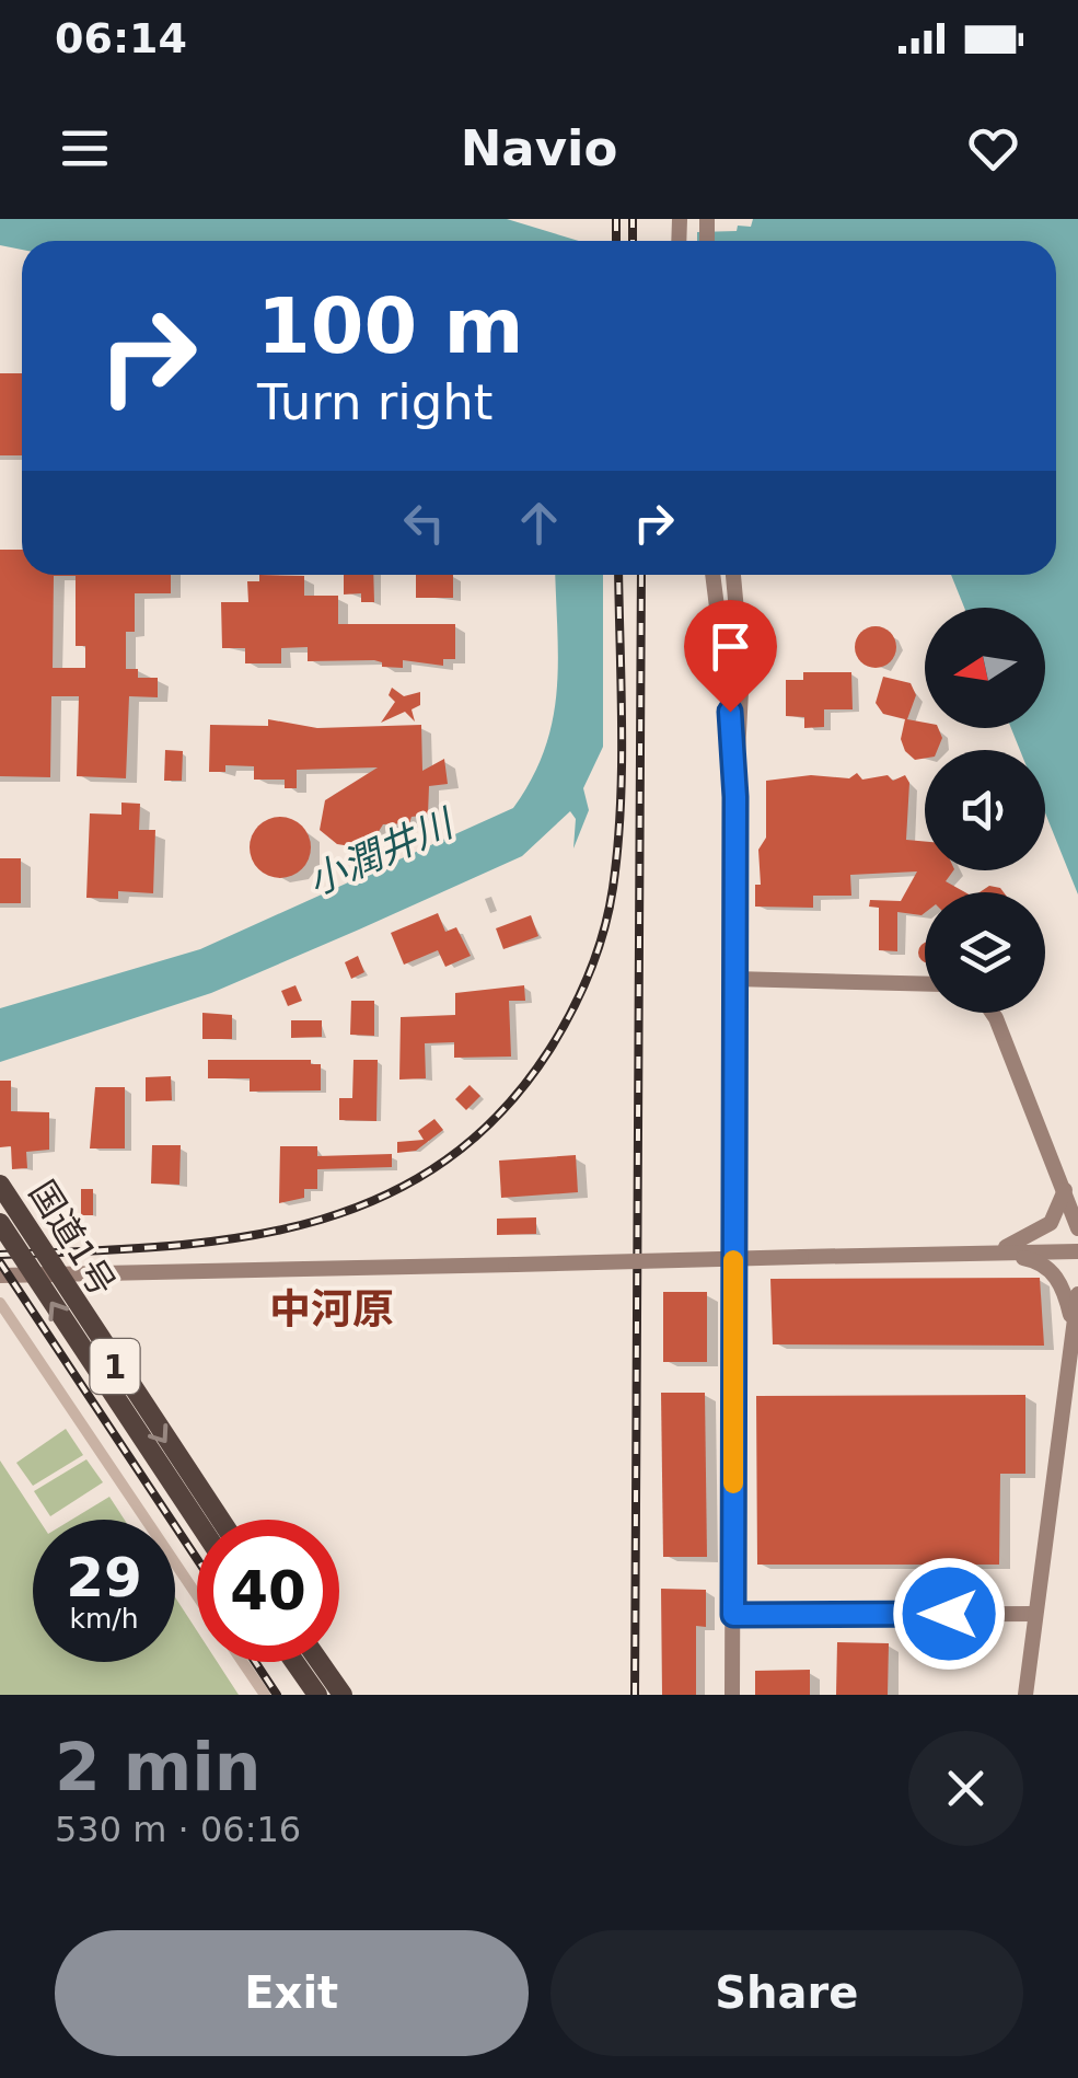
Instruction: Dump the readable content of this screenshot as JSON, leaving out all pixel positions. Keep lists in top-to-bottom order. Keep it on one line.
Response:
{"streets":{"highway":["国道1号","1"]},"districts":["中河原"],"water":["小潤井川"],"north":"left","page":{"status":"06:14","header":"Navio","turn":["100 m","Turn right"],"speed":"29 km/h","limit":"40","heading":["2 min","530 m · 06:16"],"buttons":["Exit","Share"]}}
